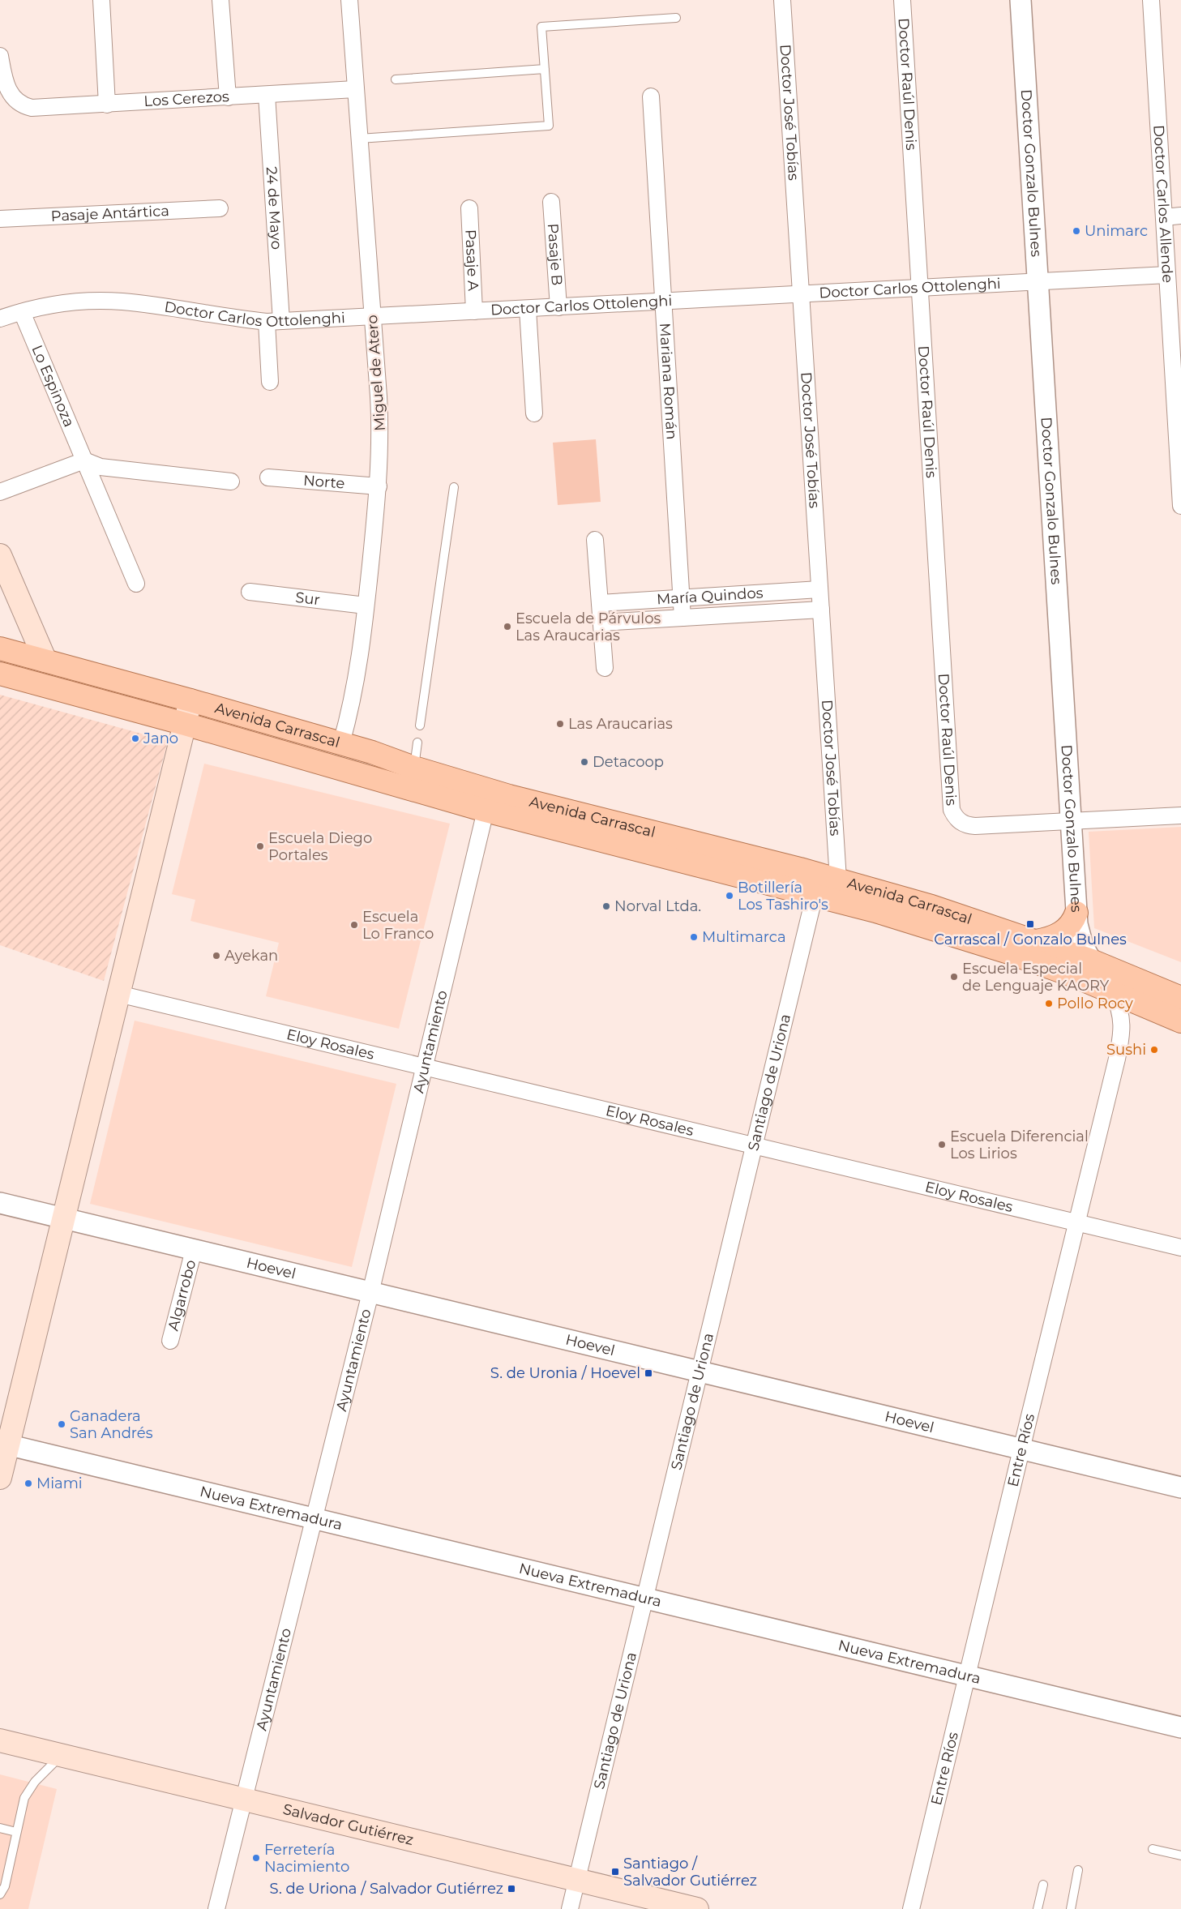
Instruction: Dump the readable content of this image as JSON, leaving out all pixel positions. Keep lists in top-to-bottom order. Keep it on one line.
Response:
{"streets":{"main road":["Avenida Carrascal","Salvador Gutiérrez"],"street":["Doctor Raúl Denis","Los Cerezos","Doctor José Tobías","Doctor Gonzalo Bulnes","Doctor Carlos Allende","24 de Mayo","Pasaje Antártica","Pasaje B","Pasaje A","Doctor Carlos Ottolenghi","Miguel de Atero","Mariana Román","Lo Espinoza","Norte","María Quindos","Sur","Ayuntamiento","Eloy Rosales","Santiago de Uriona","Hoevel","Algarrobo","Entre Ríos","Nueva Extremadura"]},"crossings":[["Doctor Raúl Denis","Doctor Gonzalo Bulnes"],["Doctor Raúl Denis","Doctor Carlos Ottolenghi"],["Los Cerezos","24 de Mayo"],["Los Cerezos","Miguel de Atero"],["Doctor José Tobías","Doctor Carlos Ottolenghi"],["Doctor José Tobías","María Quindos"],["Doctor José Tobías","Avenida Carrascal"],["Doctor Gonzalo Bulnes","Doctor Carlos Ottolenghi"],["Doctor Gonzalo Bulnes","Avenida Carrascal"],["Doctor Gonzalo Bulnes","Entre Ríos"],["Doctor Carlos Allende","Doctor Carlos Ottolenghi"],["24 de Mayo","Doctor Carlos Ottolenghi"],["Pasaje B","Doctor Carlos Ottolenghi"],["Pasaje A","Doctor Carlos Ottolenghi"],["Doctor Carlos Ottolenghi","Miguel de Atero"],["Doctor Carlos Ottolenghi","Mariana Román"],["Doctor Carlos Ottolenghi","Lo Espinoza"],["Miguel de Atero","Norte"],["Miguel de Atero","Sur"],["Miguel de Atero","Avenida Carrascal"],["Mariana Román","María Quindos"],["Avenida Carrascal","Ayuntamiento"],["Avenida Carrascal","Santiago de Uriona"],["Avenida Carrascal","Entre Ríos"],["Ayuntamiento","Eloy Rosales"],["Ayuntamiento","Hoevel"],["Ayuntamiento","Nueva Extremadura"],["Ayuntamiento","Salvador Gutiérrez"],["Eloy Rosales","Santiago de Uriona"],["Eloy Rosales","Entre Ríos"],["Santiago de Uriona","Hoevel"],["Santiago de Uriona","Nueva Extremadura"],["Santiago de Uriona","Salvador Gutiérrez"],["Hoevel","Algarrobo"],["Hoevel","Entre Ríos"],["Entre Ríos","Nueva Extremadura"]],"places":{"other":["Unimarc","Escuela de Párvulos Las Araucarias","Las Araucarias","Jano","Detacoop","Escuela Diego Portales","Botillería Los Tashiro's","Norval Ltda.","Escuela Lo Franco","Multimarca","Ayekan","Escuela Especial de Lenguaje KAORY","Pollo Rocy","Sushi","Escuela Diferencial Los Lirios","Ganadera San Andrés","Miami","Ferretería Nacimiento"],"transit":["Carrascal / Gonzalo Bulnes","S. de Uronia / Hoevel","Santiago / Salvador Gutiérrez","S. de Uriona / Salvador Gutiérrez"]}}
